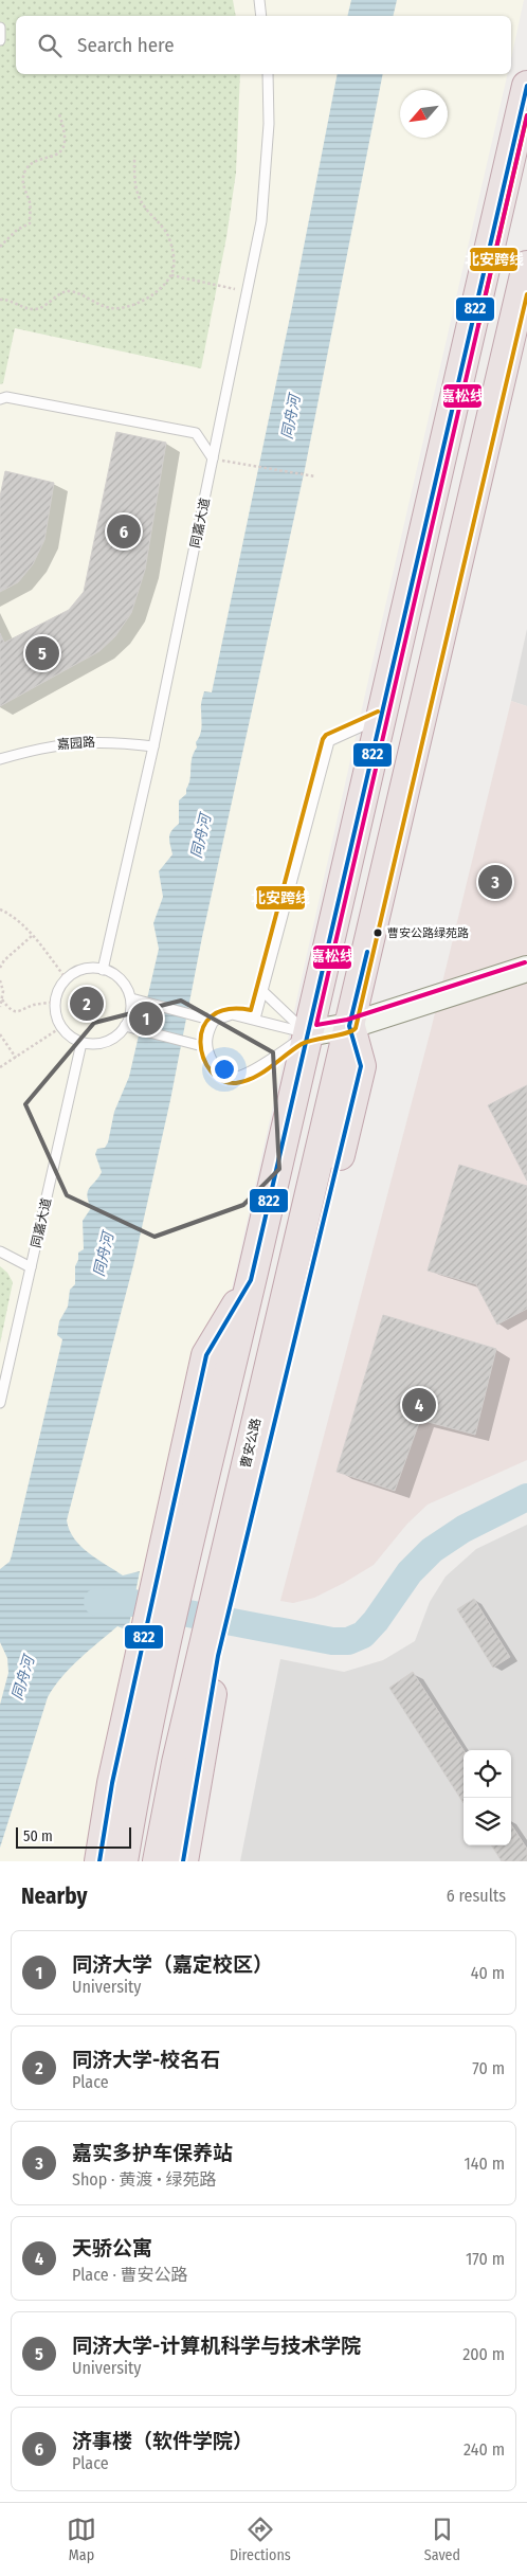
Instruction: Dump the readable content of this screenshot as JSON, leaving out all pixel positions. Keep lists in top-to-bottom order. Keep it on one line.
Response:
{"streets":{"highway":["曹安公路"],"lane":["同嘉大道","嘉园路"]},"crossings":[["同嘉大道","嘉园路"]],"water":["同舟河"],"places":["曹安公路绿苑路"],"lines":["transit line 822","transit line 北安跨线","transit line 嘉松线"],"scale_bar":"50 m","north":"bottom left","page":{"search":"Search here","pins":["6","5","3","2","1","4"],"scale":"50 m","heading":["Nearby","6 results"],"list":[{"mark":"1","name":"同济大学（嘉定校区）","note":"University","value":"40 m"},{"mark":"2","name":"同济大学-校名石","note":"Place","value":"70 m"},{"mark":"3","name":"嘉实多护车保养站","note":"Shop · 黄渡 • 绿苑路","value":"140 m"},{"mark":"4","name":"天骄公寓","note":"Place · 曹安公路","value":"170 m"},{"mark":"5","name":"同济大学-计算机科学与技术学院","note":"University","value":"200 m"},{"mark":"6","name":"济事楼（软件学院）","note":"Place","value":"240 m"}],"nav":["Map","Directions","Saved"]}}
